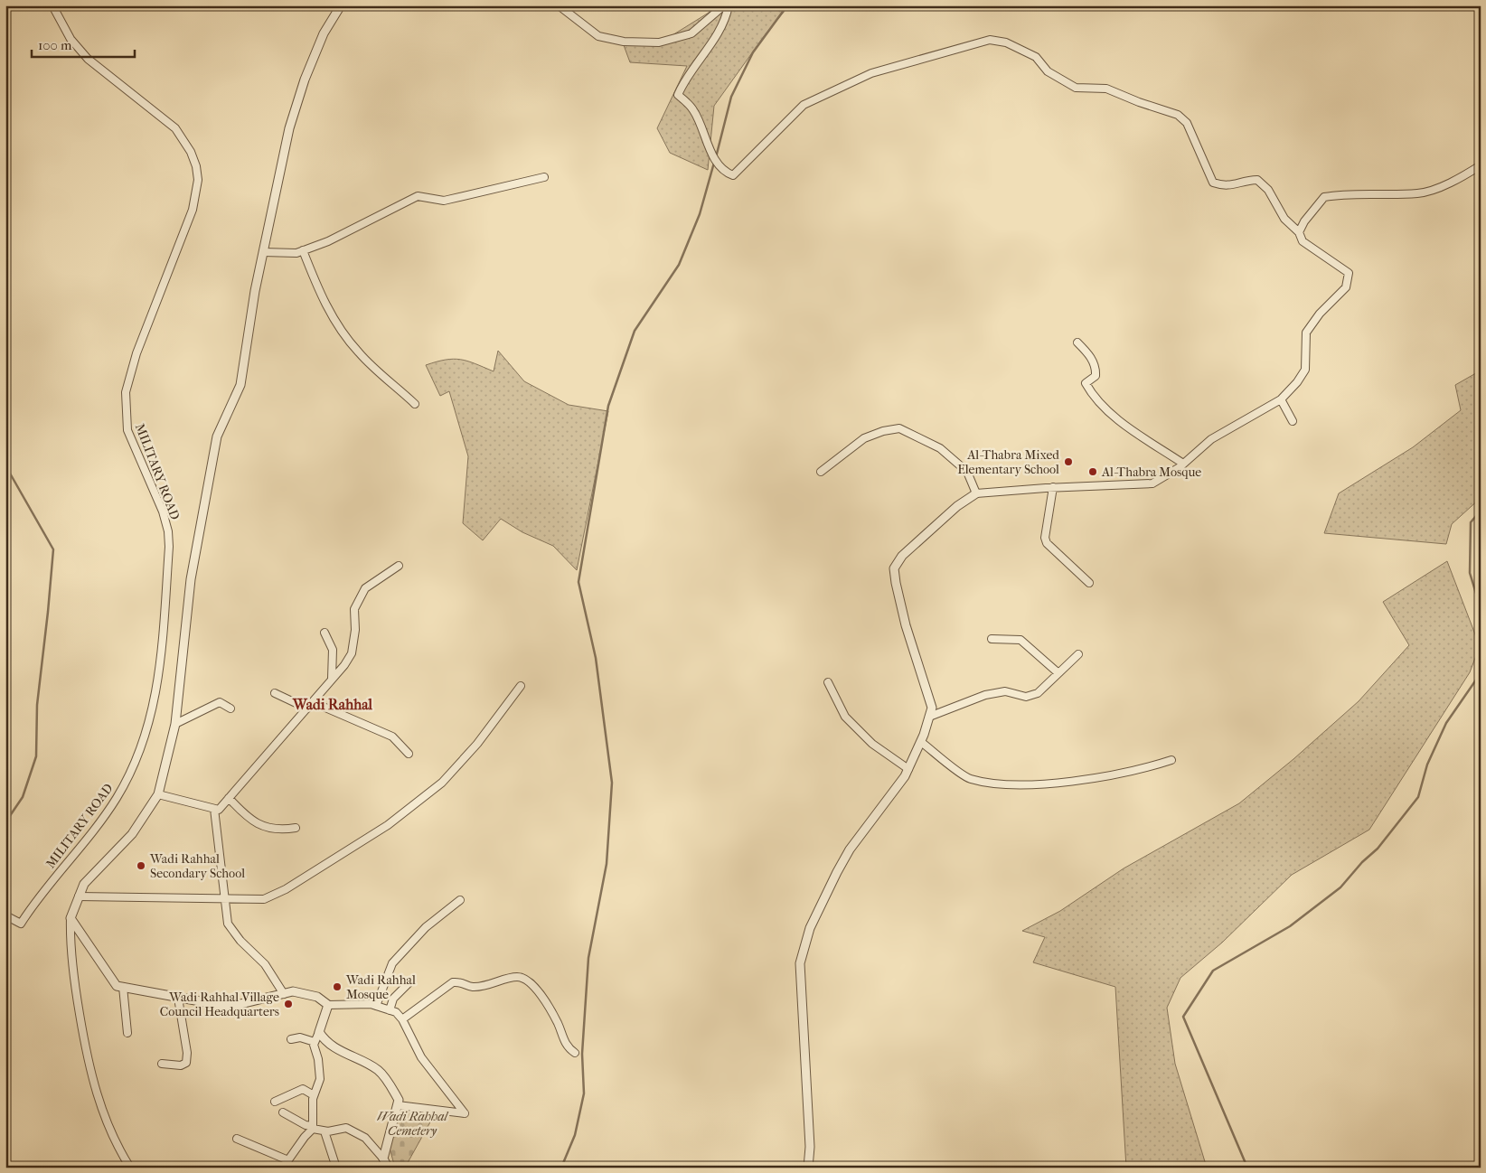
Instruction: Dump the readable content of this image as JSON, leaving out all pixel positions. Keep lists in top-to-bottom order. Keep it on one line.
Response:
{"streets":{"street":["MILITARY ROAD"]},"districts":["Wadi Rahhal"],"parks":["Wadi Rahhal Cemetery"],"places":["Al-Thabra Mixed Elementary School","Al-Thabra Mosque","Wadi Rahhal Secondary School","Wadi Rahhal Mosque","Wadi Rahhal Village Council Headquarters"],"scale_bar":"100 m"}
